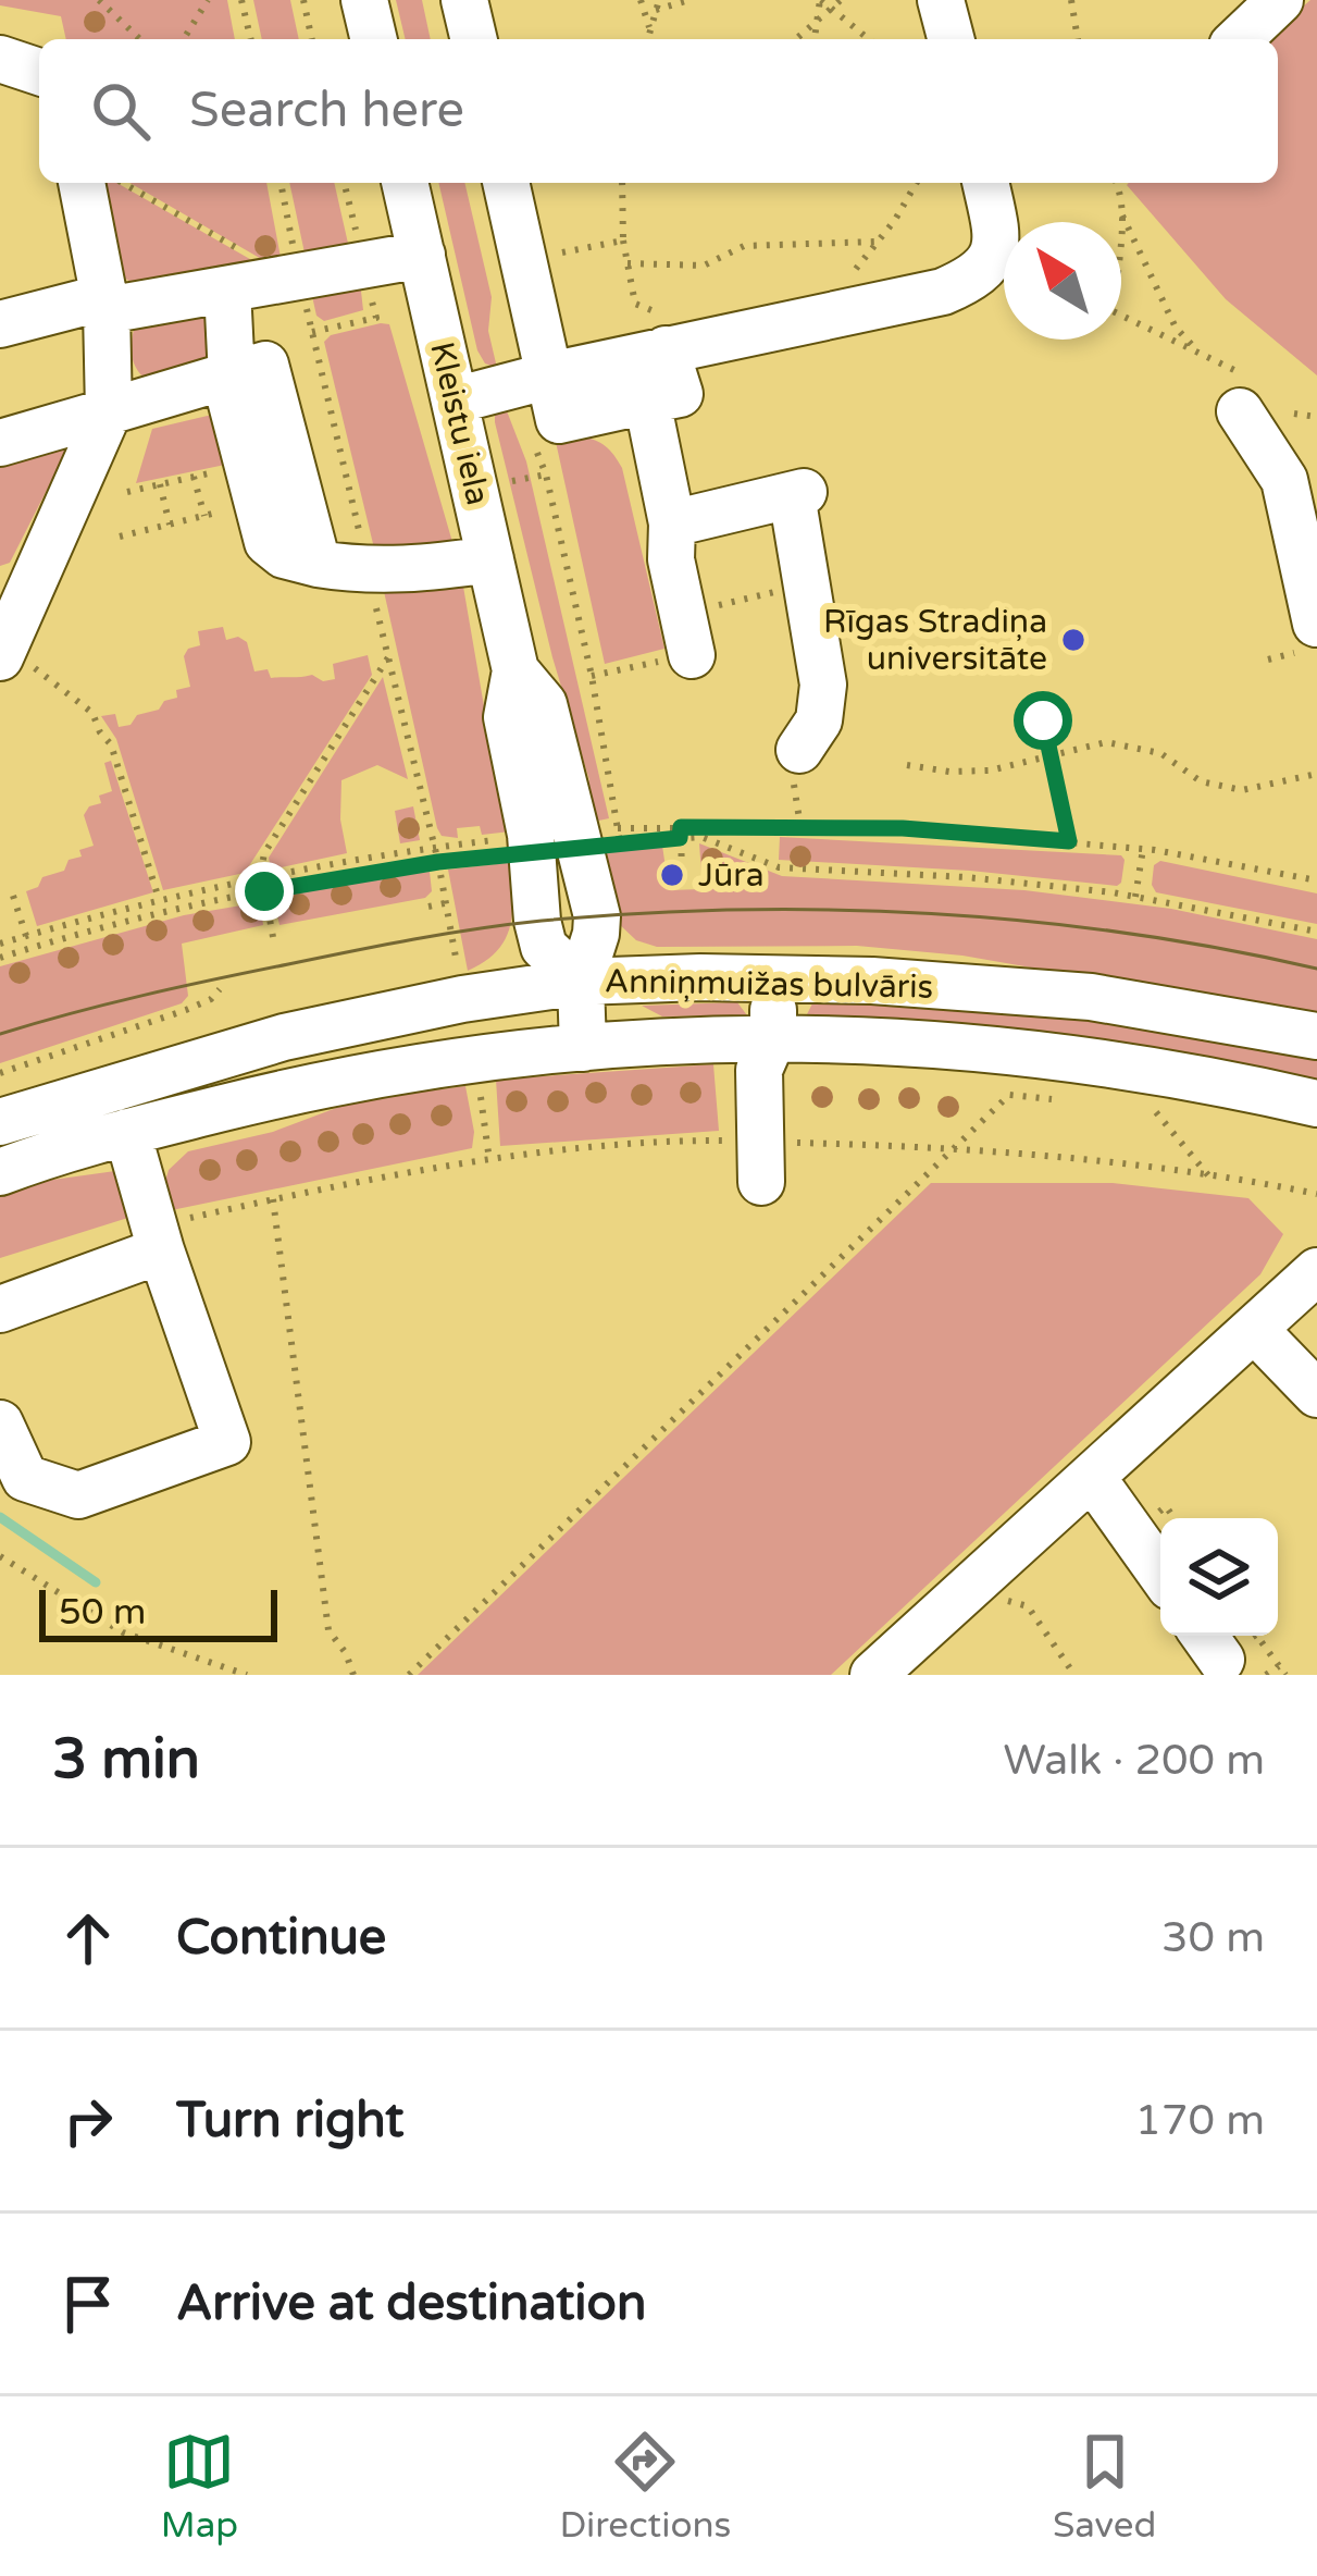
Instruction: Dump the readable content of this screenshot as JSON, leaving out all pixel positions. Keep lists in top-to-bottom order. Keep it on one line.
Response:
{"streets":{"street":["Kleistu iela","Anniņmuižas bulvāris"]},"crossings":[["Kleistu iela","Anniņmuižas bulvāris"]],"places":["Rīgas Stradiņa universitāte","Jūra"],"scale_bar":"50 m","north":"top left","page":{"search":"Search here","scale":"50 m","heading":["3 min","Walk · 200 m"],"list":[["Continue","30 m"],["Turn right","170 m"],"Arrive at destination"],"nav":["Map","Directions","Saved"]}}
